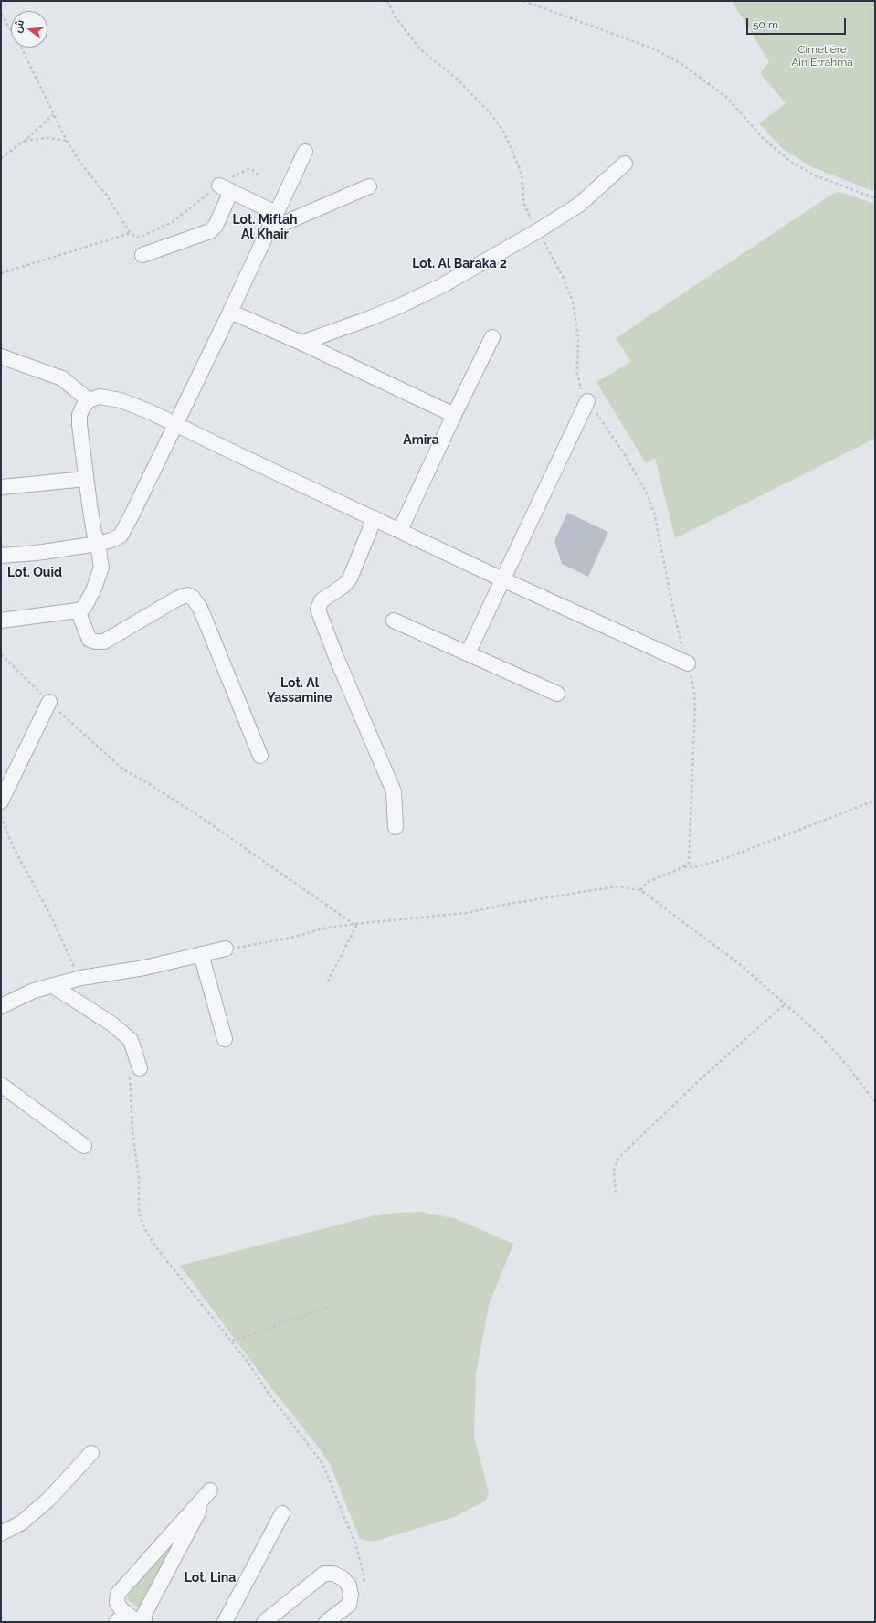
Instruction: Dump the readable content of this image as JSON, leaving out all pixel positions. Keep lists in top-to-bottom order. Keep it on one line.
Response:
{"districts":["Lot. Miftah Al Khair","Lot. Al Baraka 2","Amira","Lot. Ouid","Lot. Al Yassamine","Lot. Lina"],"parks":["Cimetière Ain Errahma"],"scale_bar":"50 m","north":"left"}
